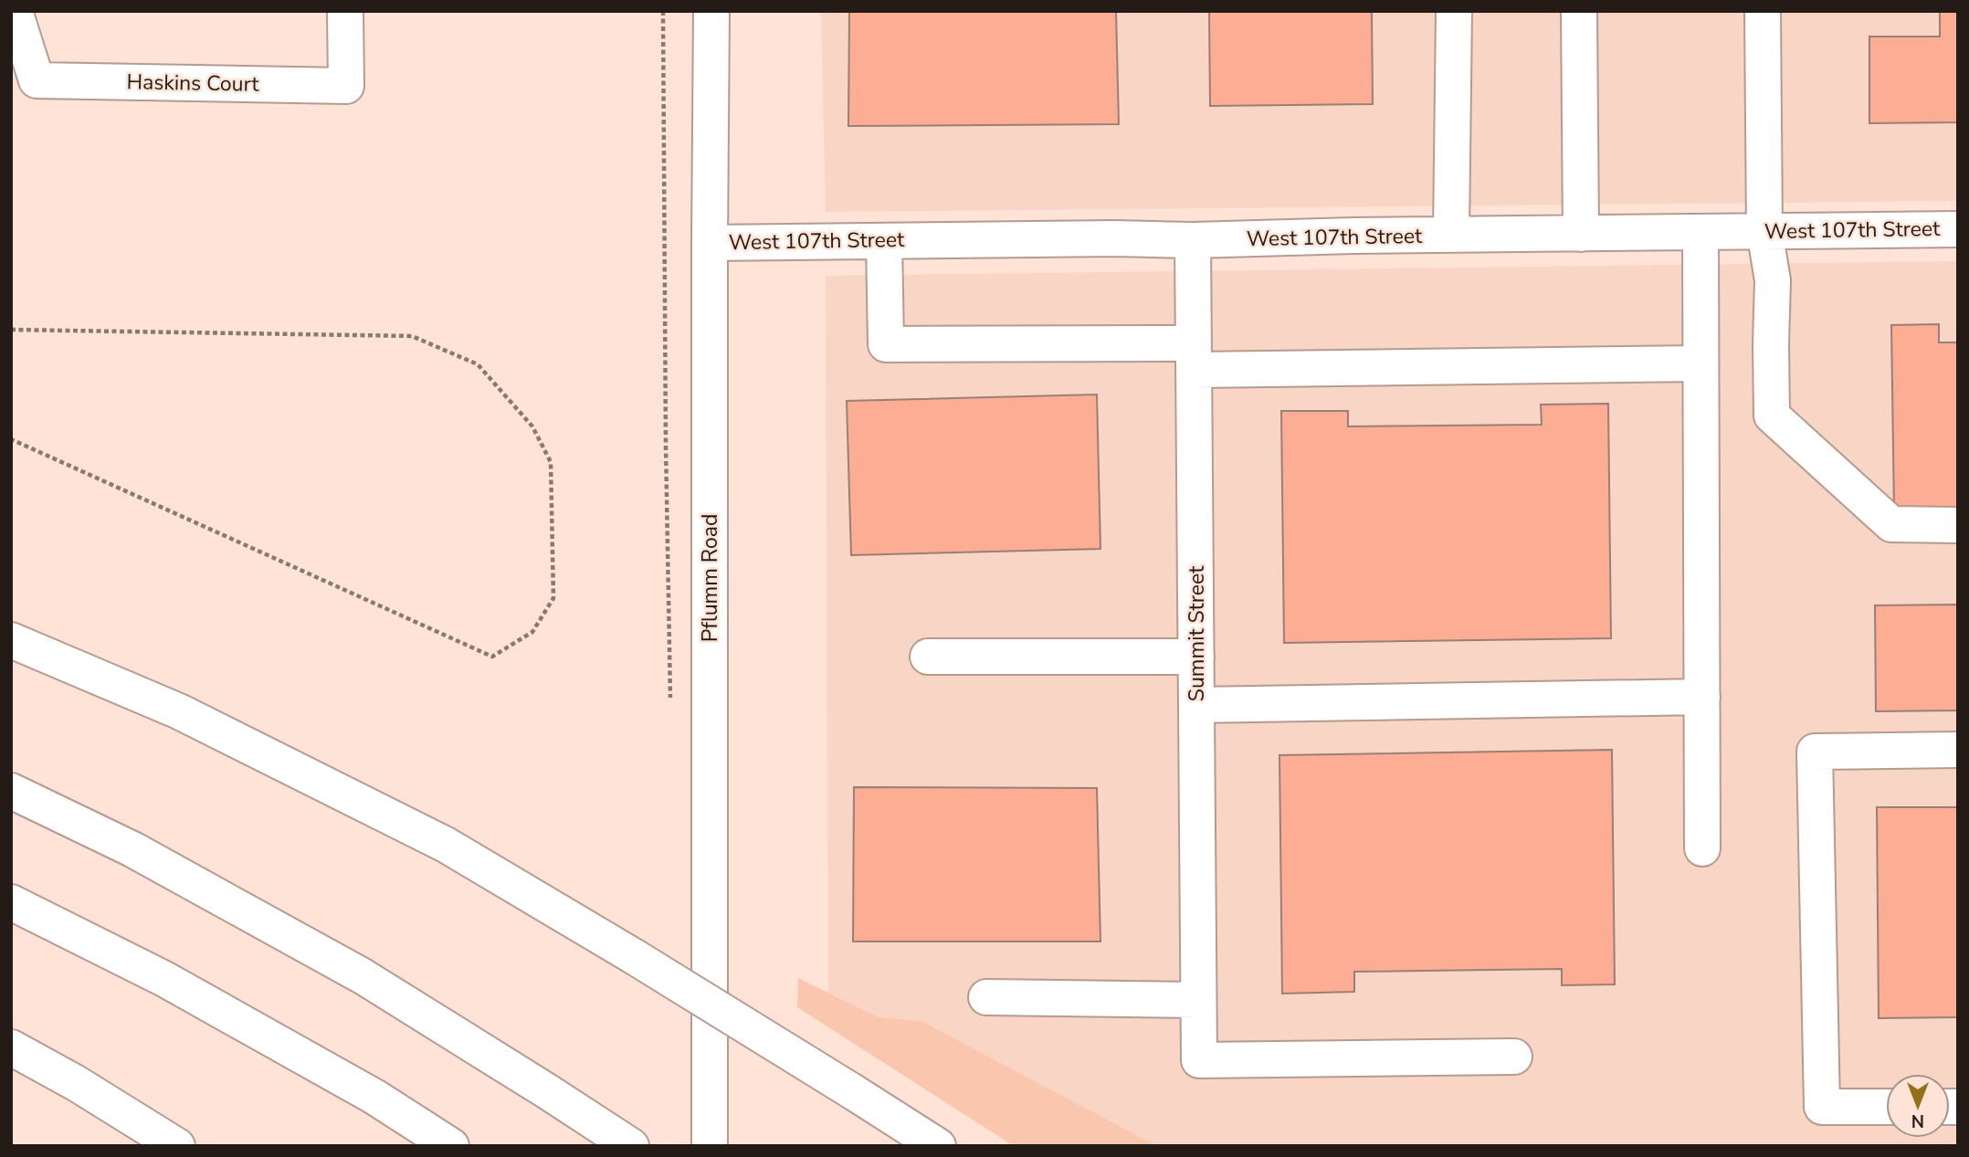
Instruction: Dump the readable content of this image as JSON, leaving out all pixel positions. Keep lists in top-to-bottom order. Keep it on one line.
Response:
{"streets":{"main road":["Haskins Court","West 107th Street","Pflumm Road","Summit Street"]},"crossings":[["West 107th Street","Pflumm Road"],["West 107th Street","Summit Street"]],"north":"bottom"}
